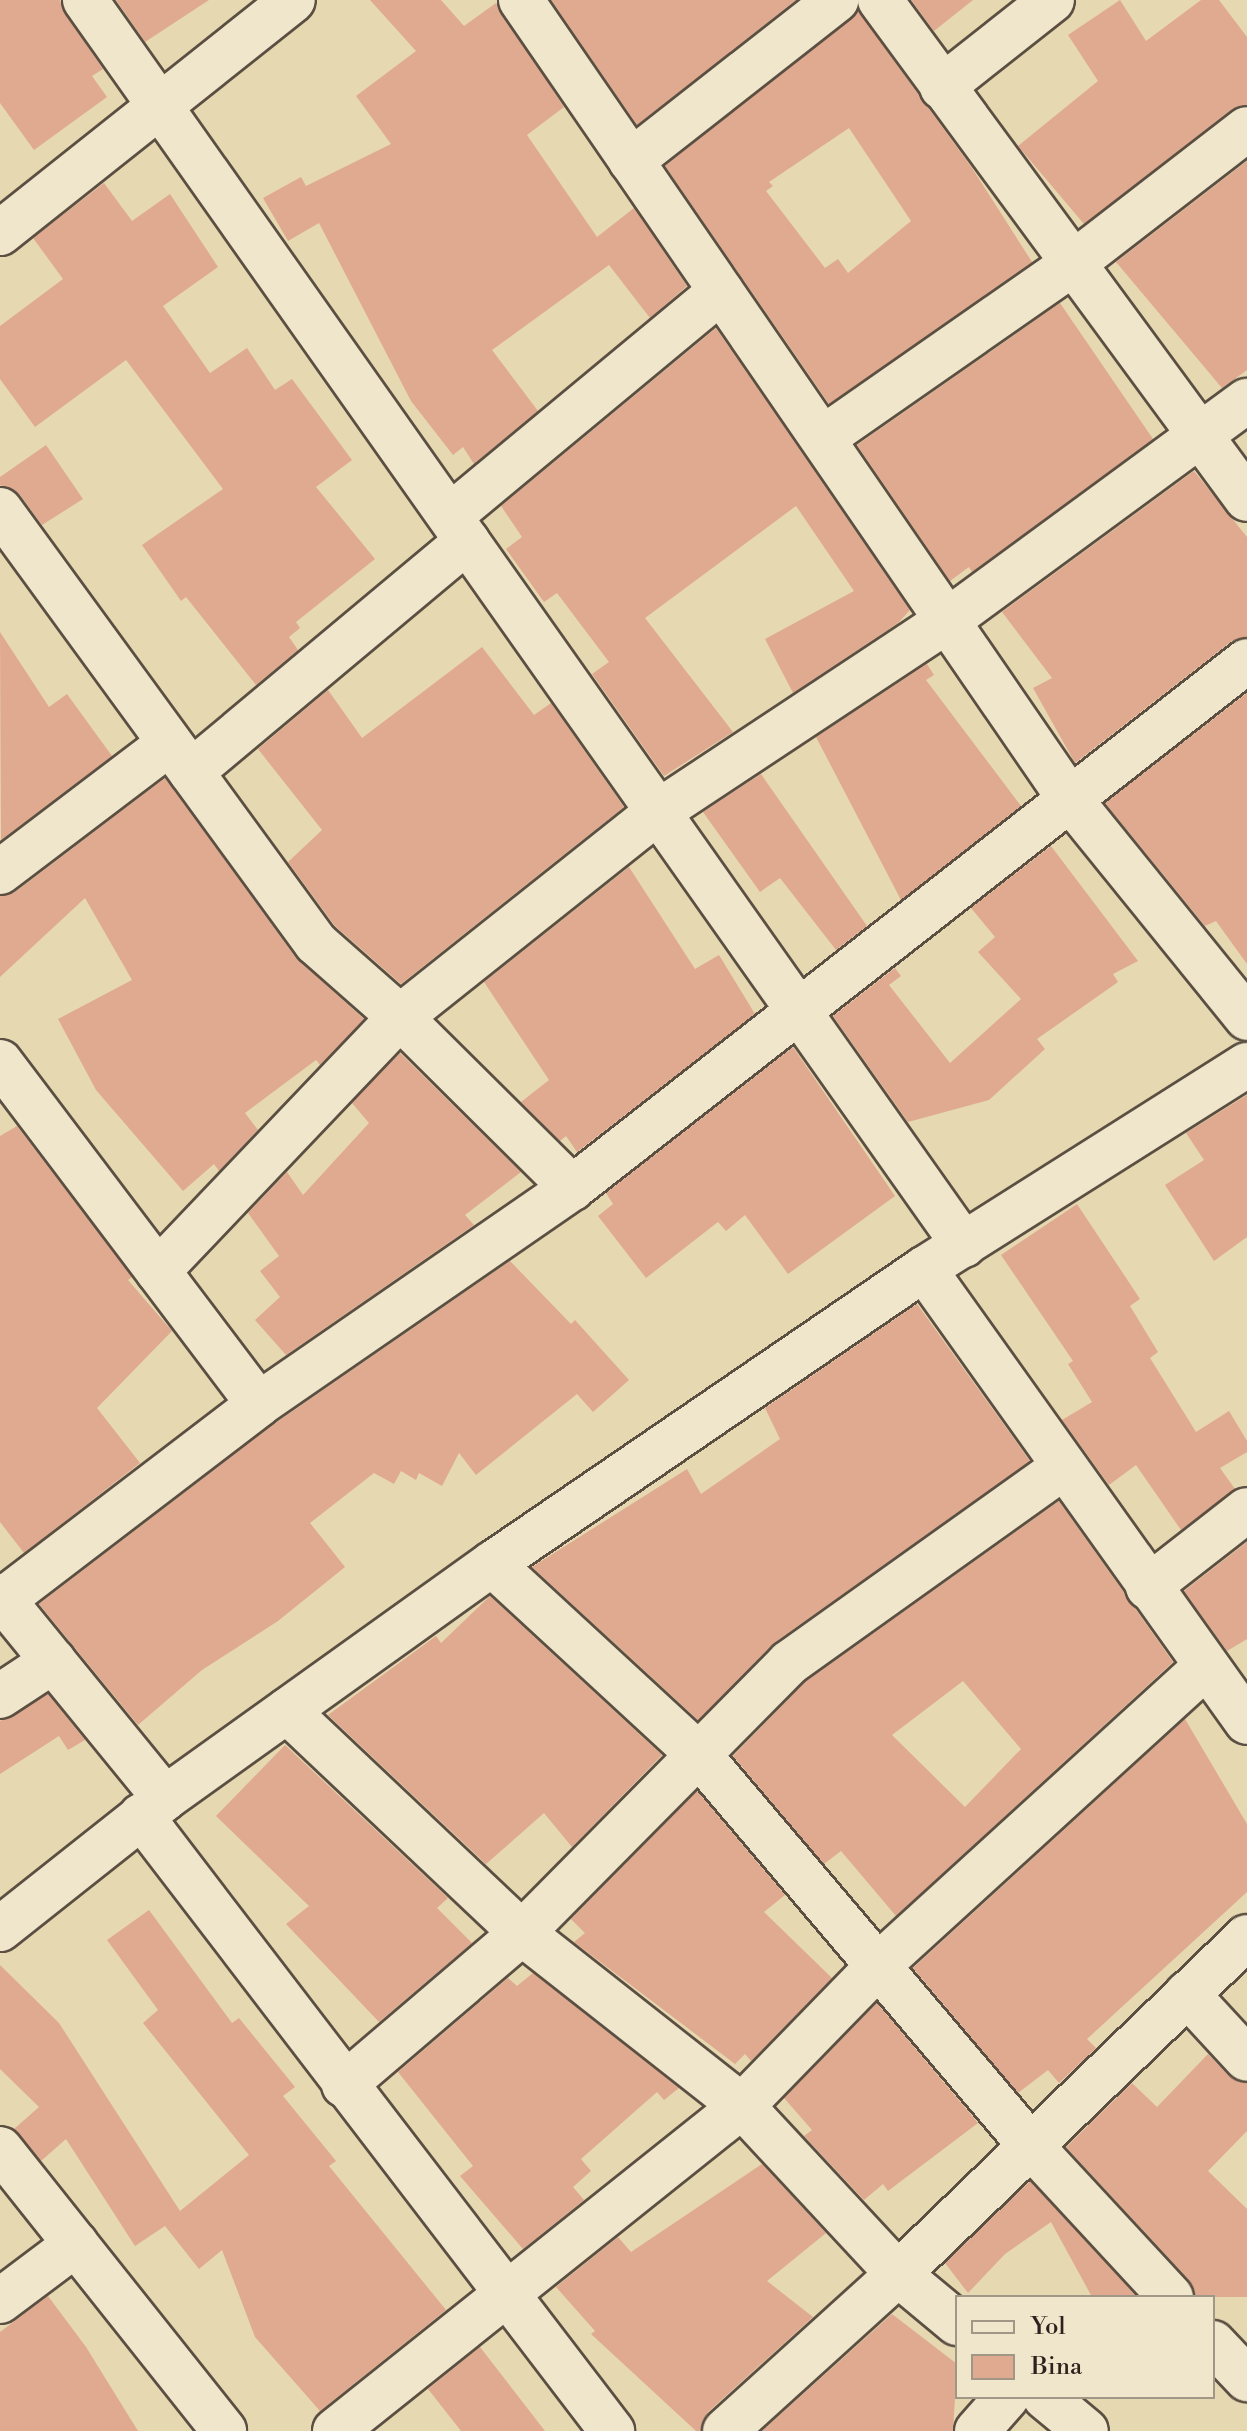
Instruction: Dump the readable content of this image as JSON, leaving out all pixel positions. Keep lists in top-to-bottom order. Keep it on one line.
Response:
{"legend":["Yol","Bina"]}
